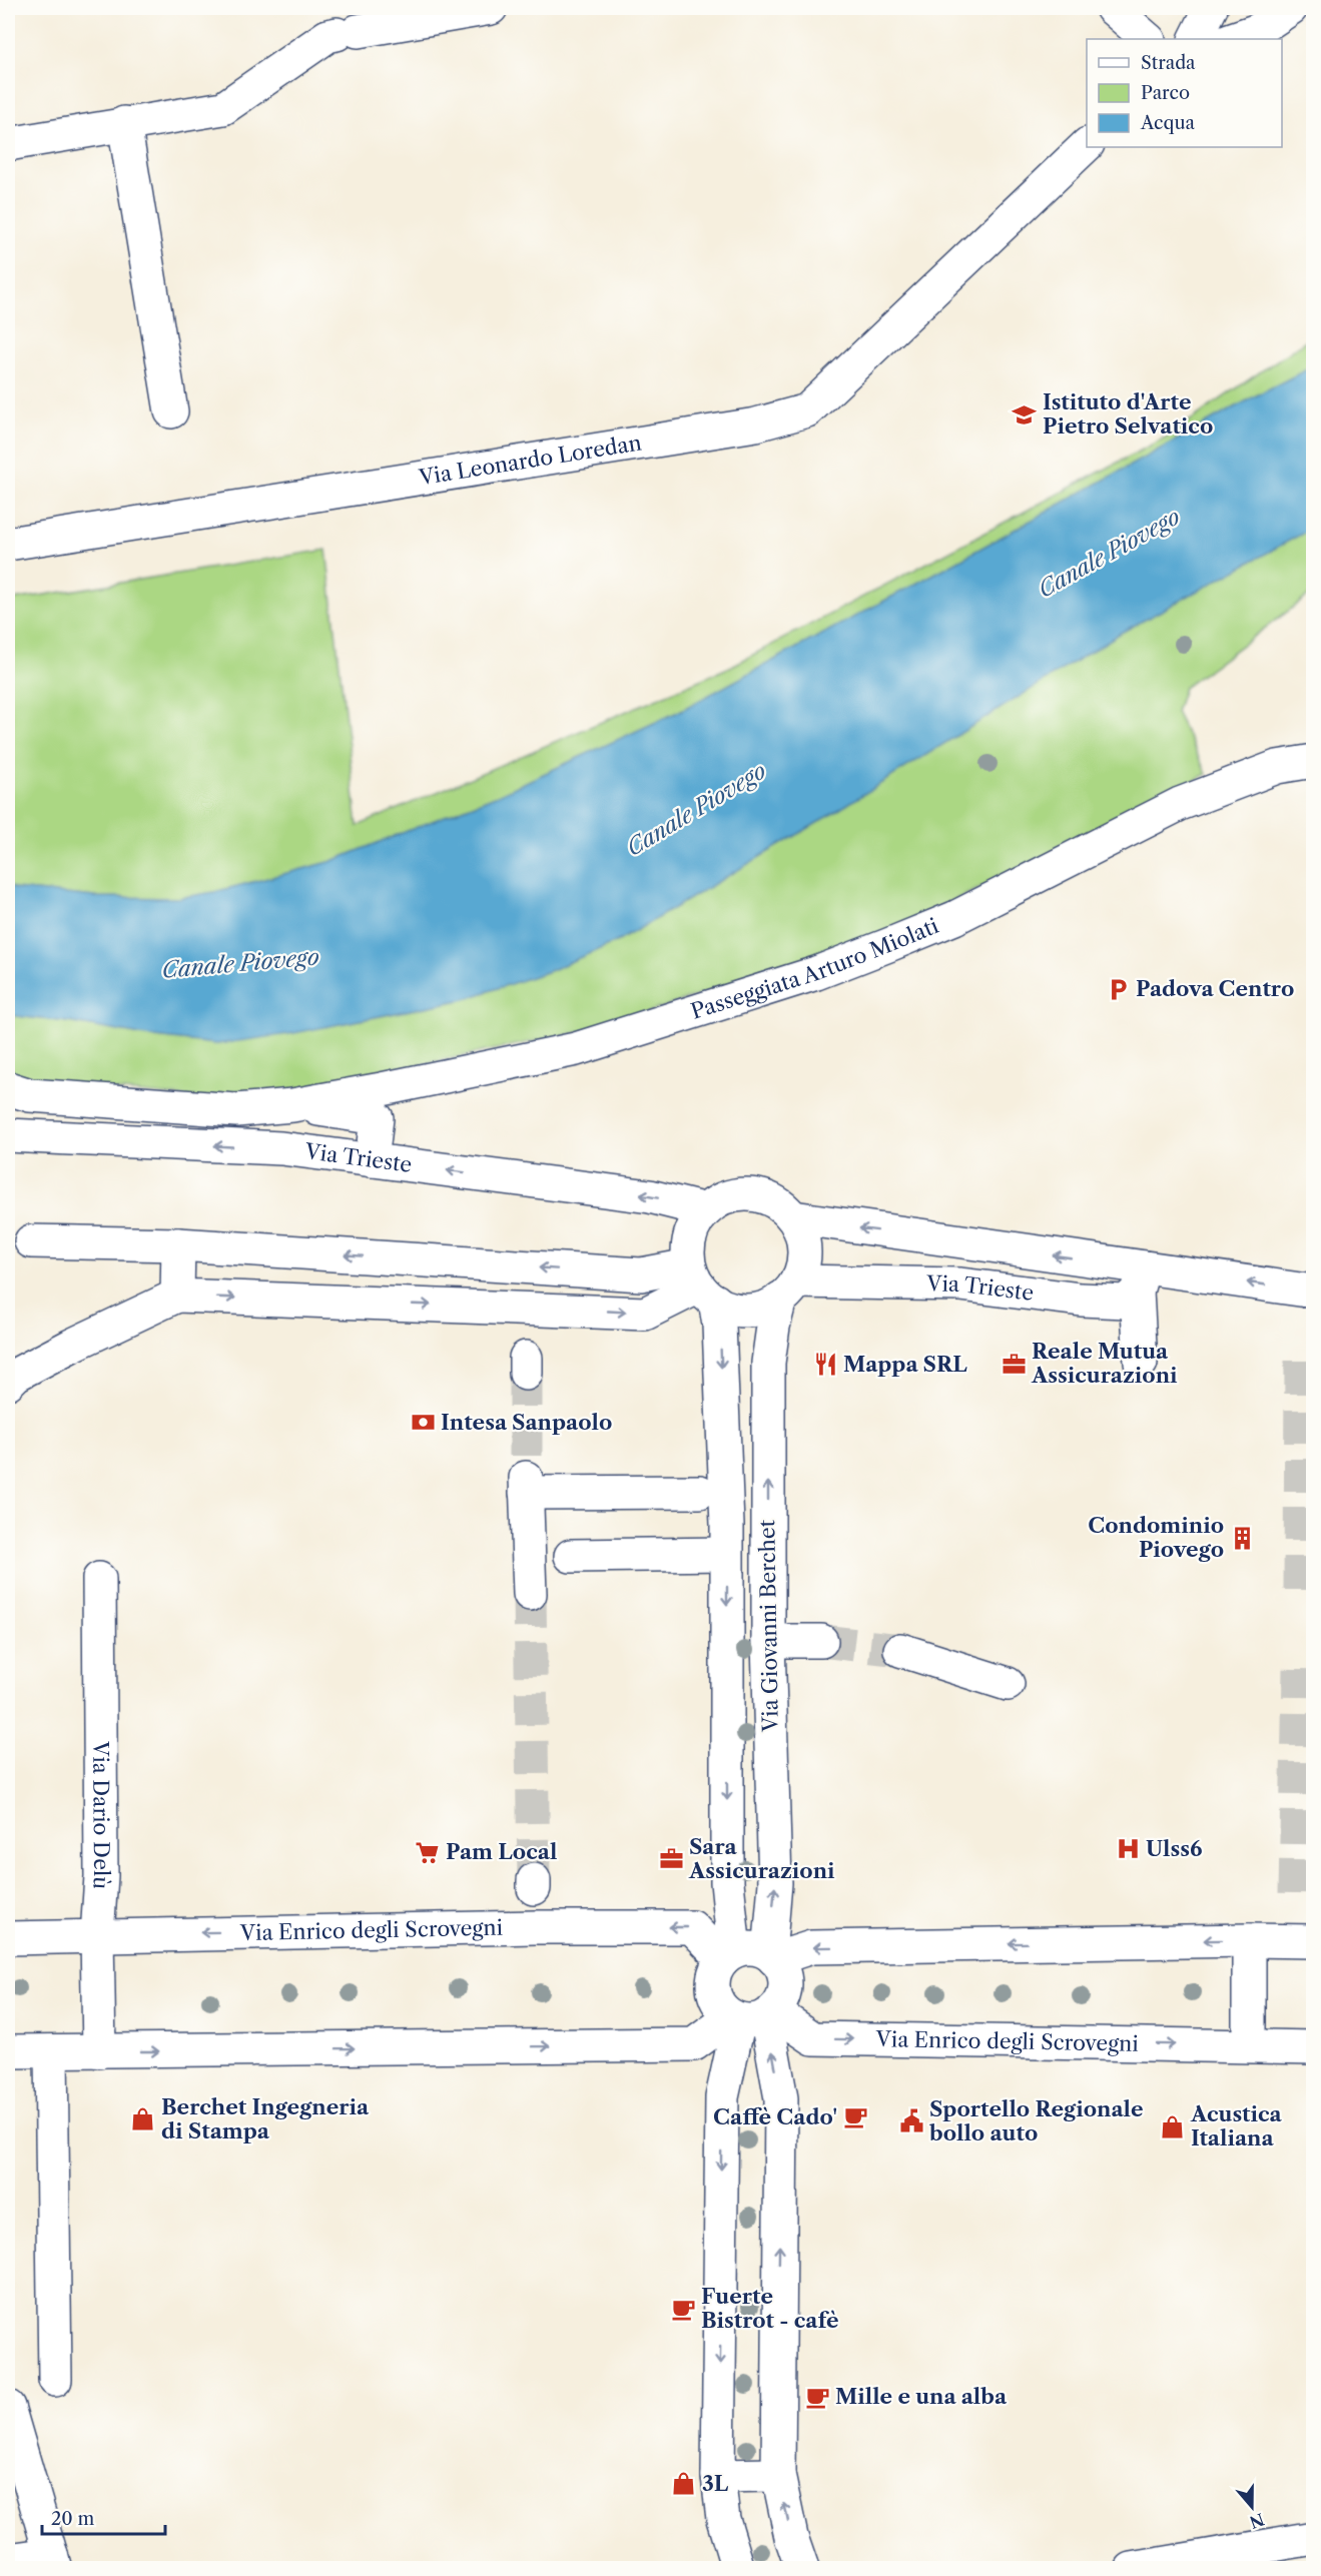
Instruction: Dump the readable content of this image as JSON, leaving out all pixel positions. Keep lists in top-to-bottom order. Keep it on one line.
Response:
{"streets":{"street":["Via Leonardo Loredan","Passeggiata Arturo Miolati","Via Trieste","Via Giovanni Berchet","Via Dario Delù","Via Enrico degli Scrovegni"]},"crossings":[["Passeggiata Arturo Miolati","Via Trieste"],["Via Trieste","Via Giovanni Berchet"],["Via Giovanni Berchet","Via Enrico degli Scrovegni"],["Via Dario Delù","Via Enrico degli Scrovegni"]],"water":["Canale Piovego"],"places":{"school or university":["Istituto d'Arte Pietro Selvatico"],"parking":["Padova Centro"],"office":["Reale Mutua Assicurazioni","Sara Assicurazioni"],"restaurant":["Mappa SRL"],"bank":["Intesa Sanpaolo"],"building":["Condominio Piovego"],"hospital":["Ulss6"],"supermarket":["Pam Local"],"cafe":["Caffè Cado'","Fuerte Bistrot - cafè","Mille e una alba"],"shop":["Berchet Ingegneria di Stampa","Acustica Italiana","3L"],"public building":["Sportello Regionale bollo auto"]},"legend":["Strada","Parco","Acqua"],"scale_bar":"20 m","north":"bottom"}
